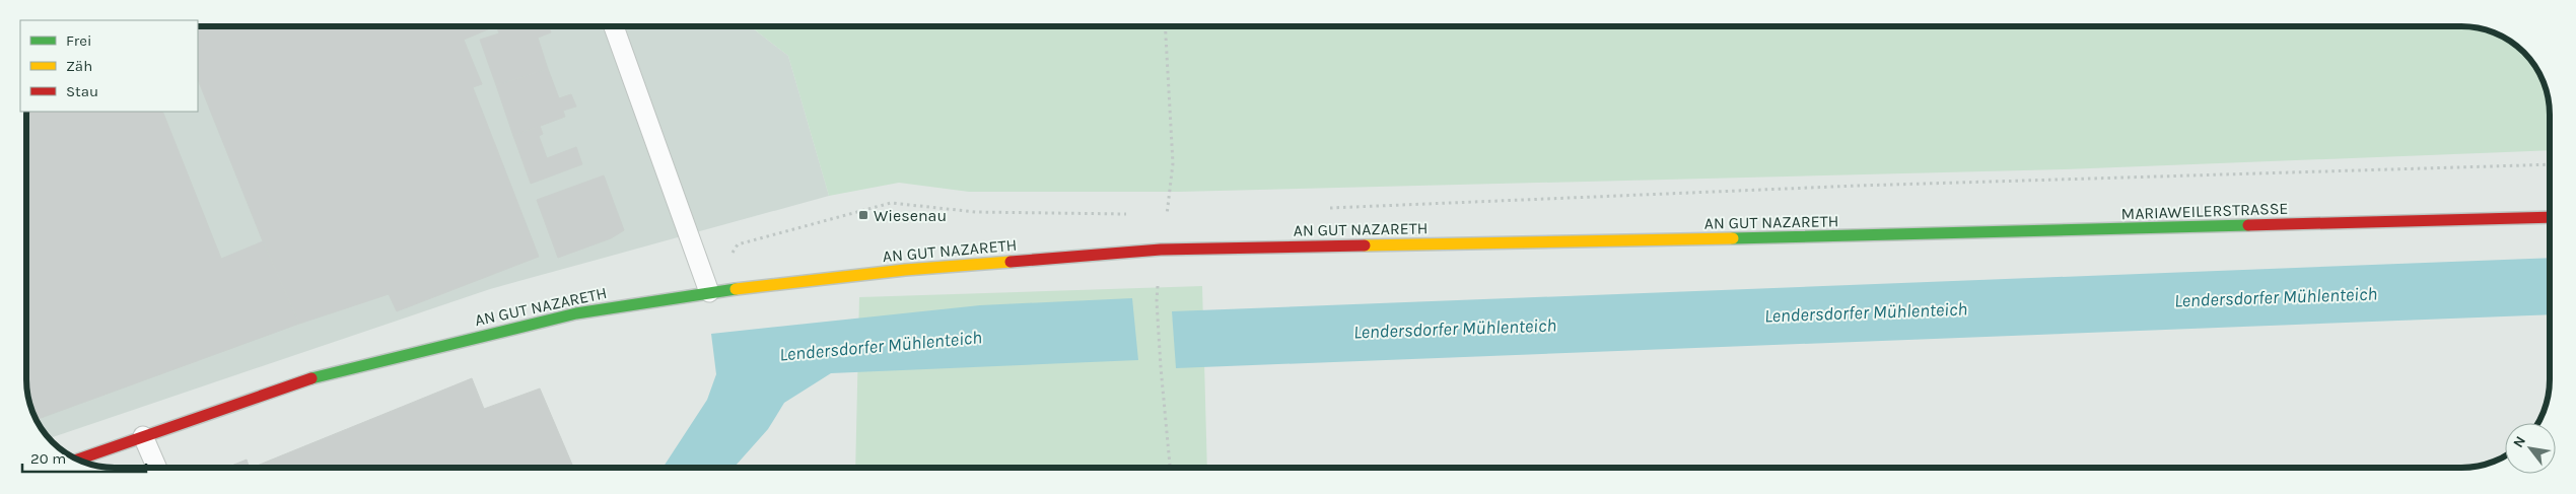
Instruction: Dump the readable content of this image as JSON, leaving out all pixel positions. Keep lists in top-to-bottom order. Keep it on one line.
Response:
{"streets":{"main road":["MARIAWEILERSTRASSE","AN GUT NAZARETH"]},"crossings":[["MARIAWEILERSTRASSE","AN GUT NAZARETH"]],"water":["Lendersdorfer Mühlenteich"],"places":{"transit":["Wiesenau"]},"legend":["Frei","Zäh","Stau"],"scale_bar":"20 m","north":"top left"}
